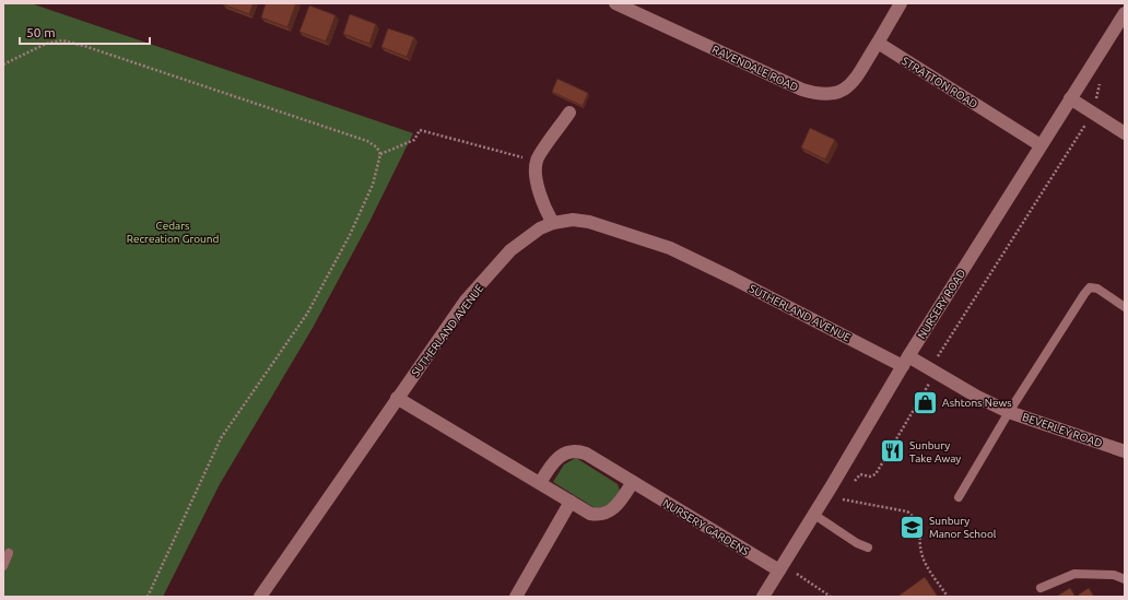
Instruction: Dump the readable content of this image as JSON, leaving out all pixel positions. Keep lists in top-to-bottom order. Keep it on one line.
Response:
{"streets":{"street":["RAVENDALE ROAD","STRATTON ROAD","NURSERY ROAD","SUTHERLAND AVENUE","BEVERLEY ROAD","NURSERY GARDENS"]},"crossings":[["RAVENDALE ROAD","STRATTON ROAD"],["STRATTON ROAD","NURSERY ROAD"],["NURSERY ROAD","SUTHERLAND AVENUE"],["NURSERY ROAD","BEVERLEY ROAD"],["NURSERY ROAD","NURSERY GARDENS"],["SUTHERLAND AVENUE","BEVERLEY ROAD"]],"parks":["Cedars Recreation Ground"],"places":{"shop":["Ashtons News"],"restaurant":["Sunbury Take Away"],"school or university":["Sunbury Manor School"]},"scale_bar":"50 m"}
